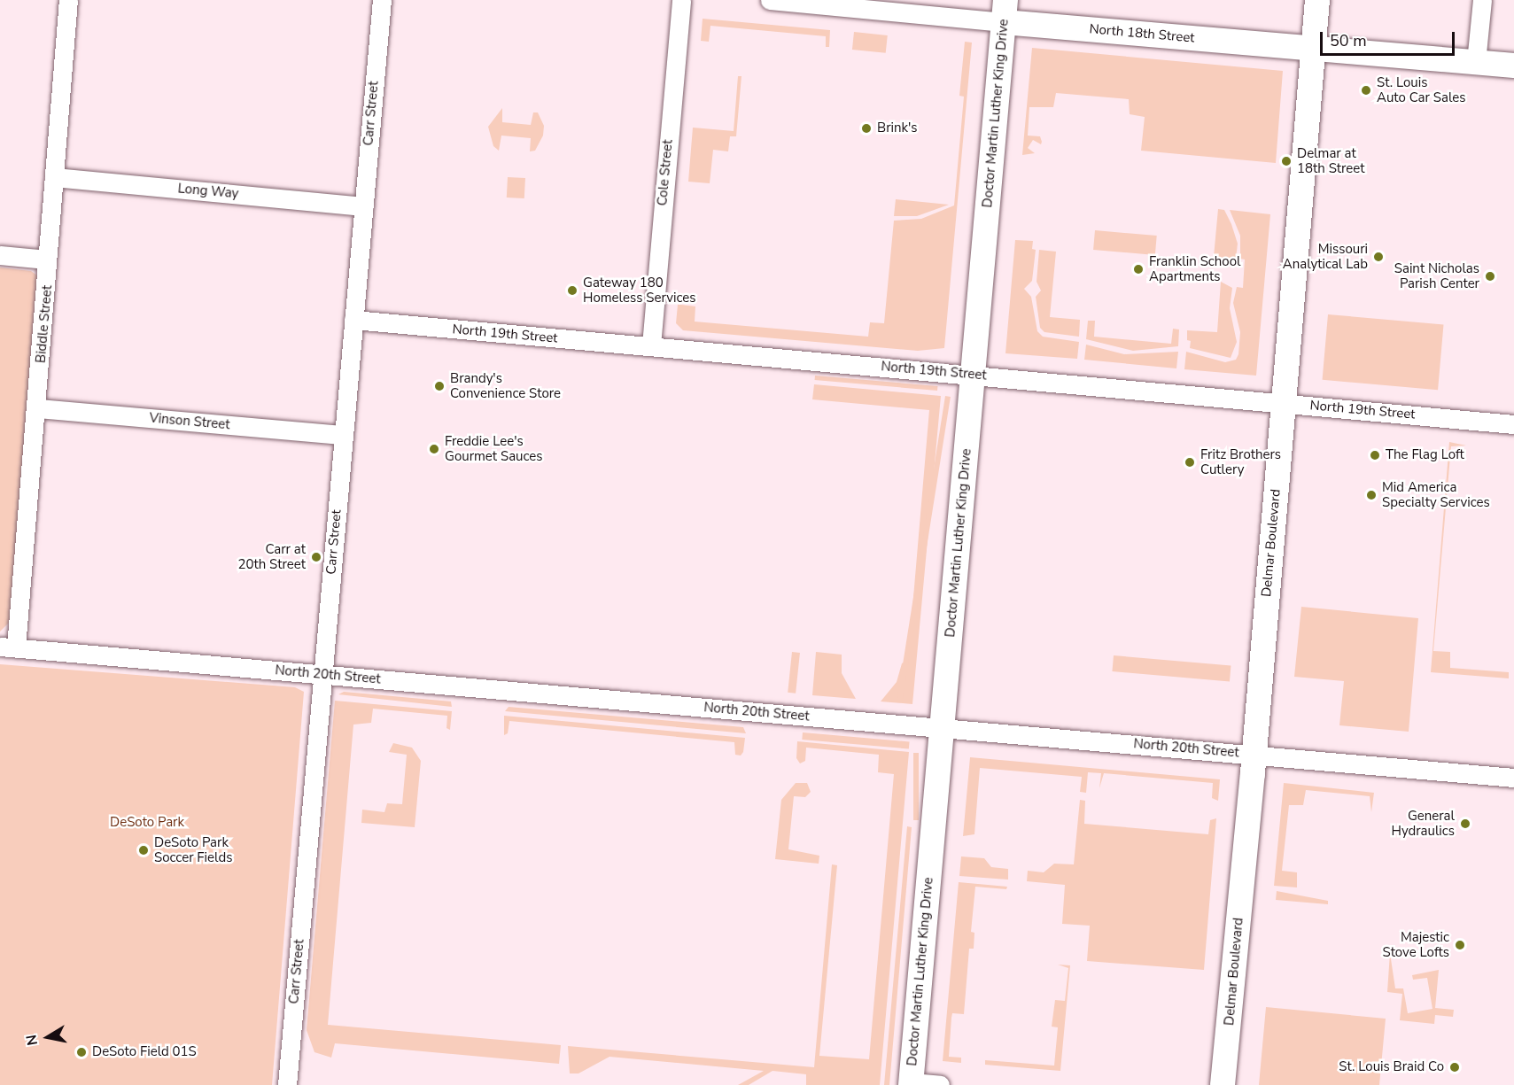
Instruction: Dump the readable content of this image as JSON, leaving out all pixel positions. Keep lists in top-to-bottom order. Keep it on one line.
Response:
{"streets":{"street":["North 18th Street","Carr Street","Doctor Martin Luther King Drive","Cole Street","Long Way","Biddle Street","North 19th Street","Vinson Street","Delmar Boulevard","North 20th Street"]},"crossings":[["North 18th Street","Doctor Martin Luther King Drive"],["North 18th Street","Delmar Boulevard"],["Carr Street","Long Way"],["Carr Street","North 19th Street"],["Carr Street","Vinson Street"],["Carr Street","North 20th Street"],["Doctor Martin Luther King Drive","North 19th Street"],["Doctor Martin Luther King Drive","North 20th Street"],["Cole Street","North 19th Street"],["Long Way","Biddle Street"],["Biddle Street","Vinson Street"],["Biddle Street","North 20th Street"],["North 19th Street","Delmar Boulevard"],["Delmar Boulevard","North 20th Street"]],"parks":["DeSoto Park"],"places":["St. Louis Auto Car Sales","Brink's","Delmar at 18th Street","Missouri Analytical Lab","Franklin School Apartments","Saint Nicholas Parish Center","Gateway 180 Homeless Services","Brandy's Convenience Store","Freddie Lee's Gourmet Sauces","The Flag Loft","Fritz Brothers Cutlery","Mid America Specialty Services","Carr at 20th Street","General Hydraulics","DeSoto Park Soccer Fields","Majestic Stove Lofts","DeSoto Field 01S","St. Louis Braid Co"],"scale_bar":"50 m","north":"left"}
